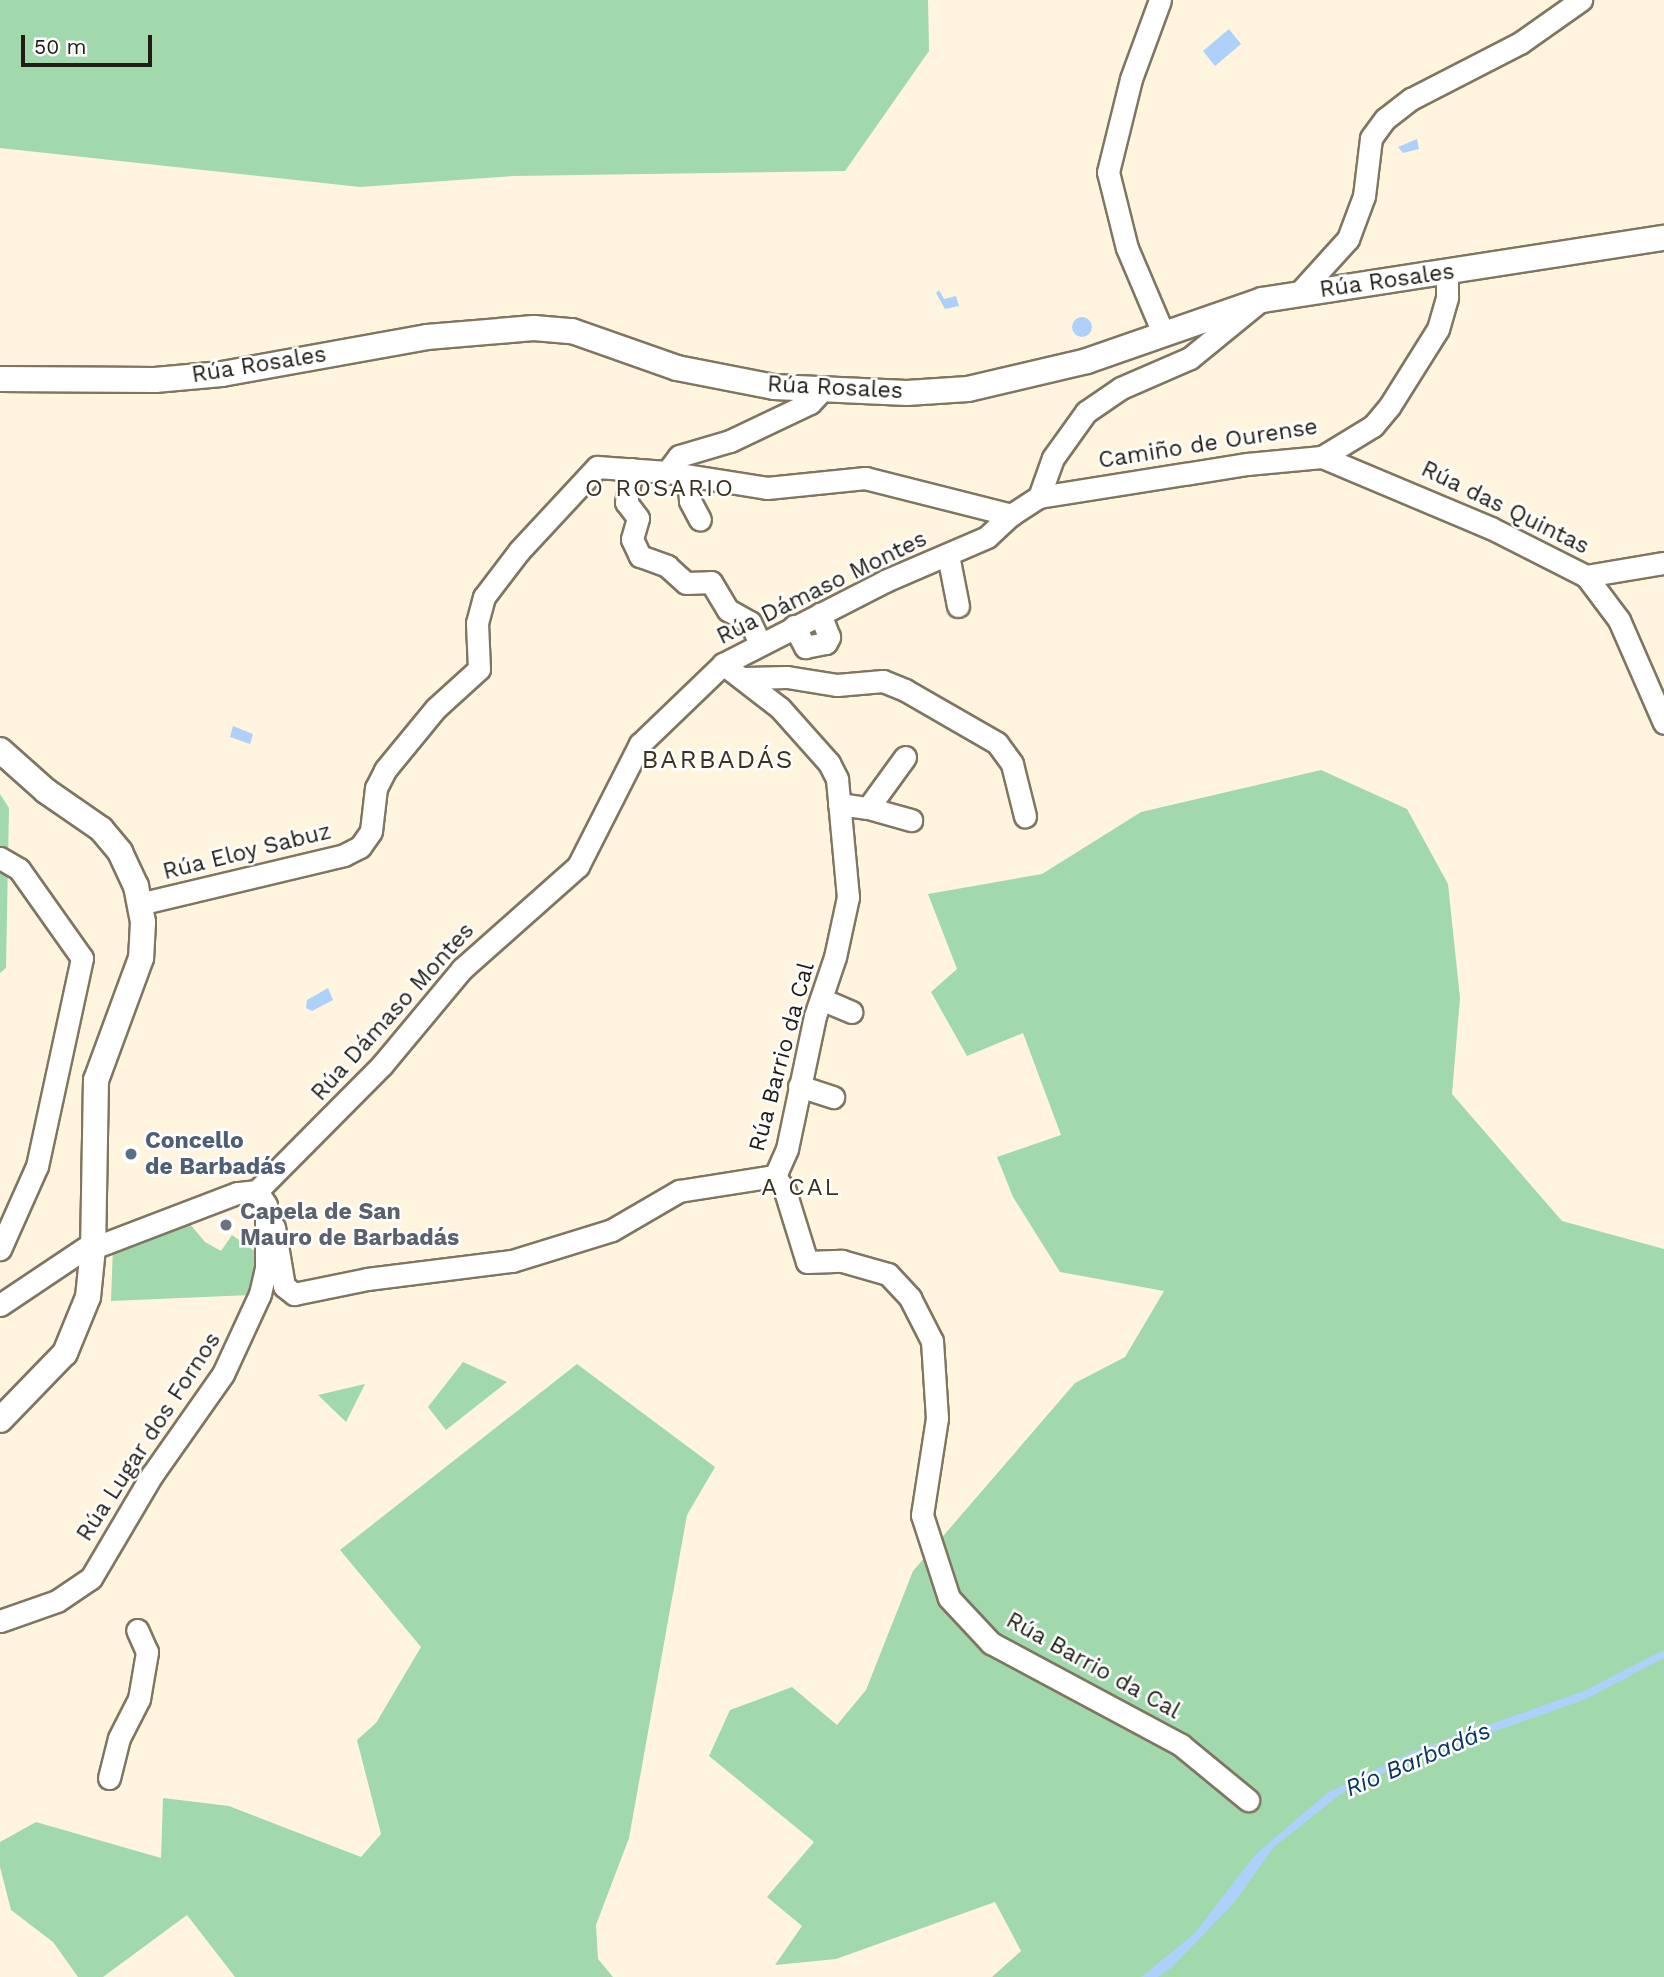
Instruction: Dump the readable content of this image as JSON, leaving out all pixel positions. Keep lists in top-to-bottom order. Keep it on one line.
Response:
{"streets":{"street":["Rúa Rosales","Camiño de Ourense","Rúa das Quintas","Rúa Dámaso Montes","Rúa Eloy Sabuz","Rúa Barrio da Cal","Rúa Lugar dos Fornos"]},"crossings":[["Rúa Rosales","Camiño de Ourense"],["Camiño de Ourense","Rúa das Quintas"],["Camiño de Ourense","Rúa Dámaso Montes"],["Rúa Dámaso Montes","Rúa Eloy Sabuz"],["Rúa Dámaso Montes","Rúa Barrio da Cal"],["Rúa Dámaso Montes","Rúa Lugar dos Fornos"]],"districts":["O ROSARIO","BARBADÁS","A CAL"],"water":["Río Barbadás"],"places":["Concello de Barbadás","Capela de San Mauro de Barbadás"],"scale_bar":"50 m"}
